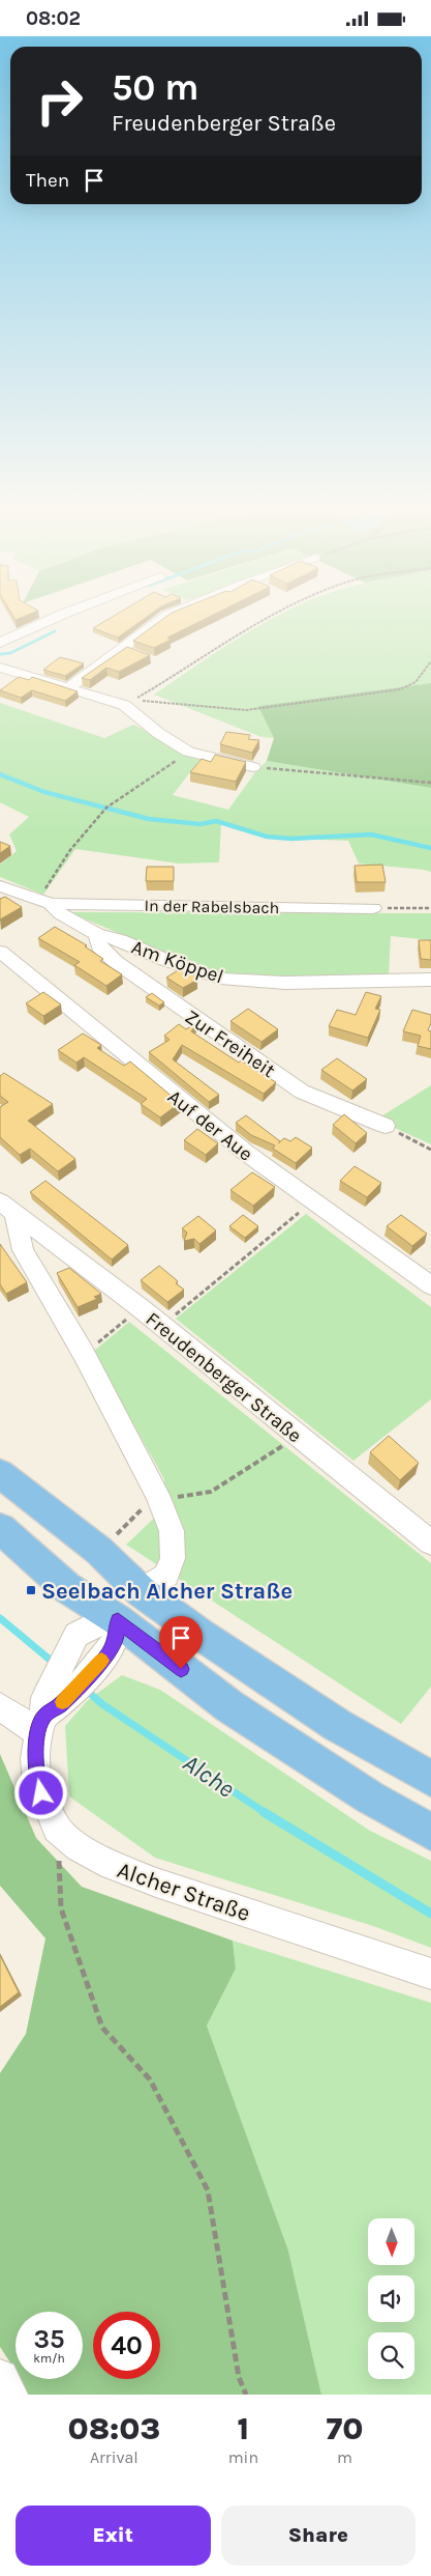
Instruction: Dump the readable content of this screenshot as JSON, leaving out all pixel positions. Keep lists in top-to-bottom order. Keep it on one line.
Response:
{"streets":{"street":["In der Rabelsbach","Am Köppel","Zur Freiheit","Auf der Aue","Freudenberger Straße","Alcher Straße"]},"crossings":[["In der Rabelsbach","Am Köppel"],["Am Köppel","Zur Freiheit"]],"water":["Alche"],"places":{"transit":["Seelbach Alcher Straße"]},"north":"bottom","page":{"status":"08:02","turn":["50 m","Freudenberger Straße"],"then":"Then","speed":"35 km/h","limit":"40","eta":["08:03","Arrival","1","min","70","m"],"buttons":["Exit","Share"]}}
